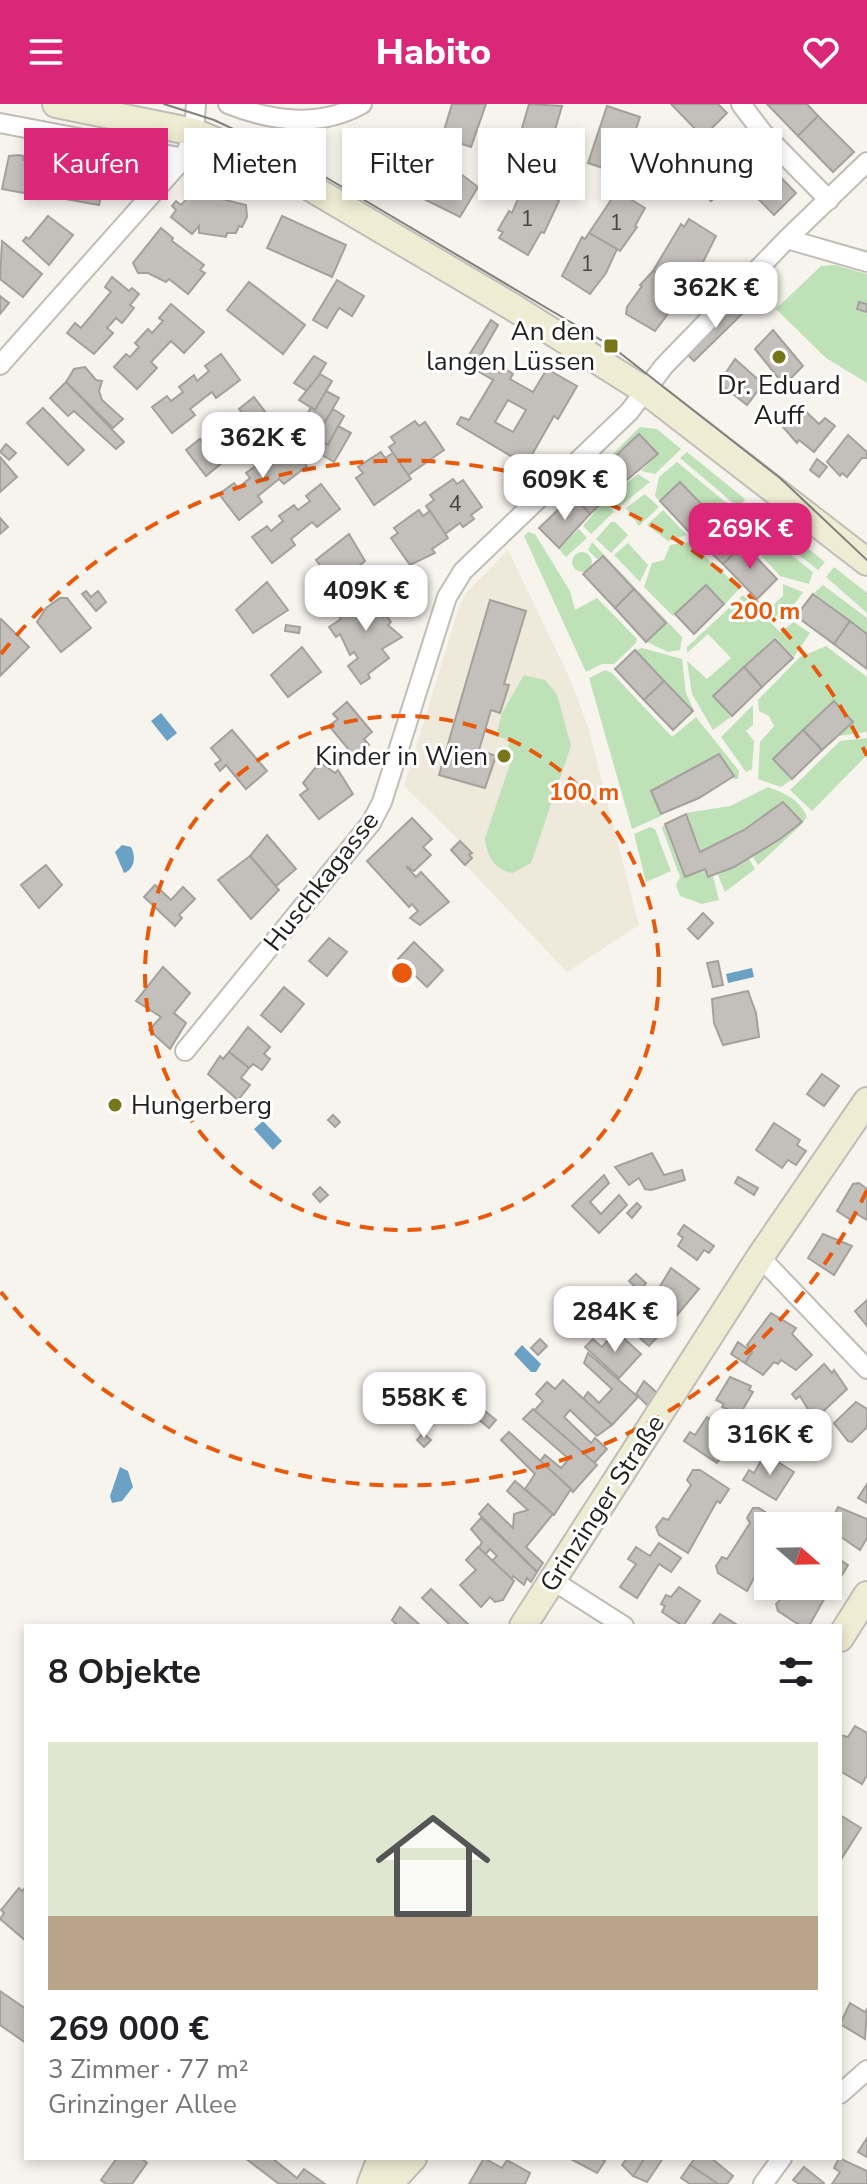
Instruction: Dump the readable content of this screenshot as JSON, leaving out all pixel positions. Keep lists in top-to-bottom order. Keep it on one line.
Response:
{"streets":{"street":["Huschkagasse","Grinzinger Straße"]},"places":{"transit":["An den langen Lüssen"],"other":["Dr. Eduard Auff","Kinder in Wien","Hungerberg"]},"house_numbers":["1","1","1","4"],"north":"right","page":{"header":"Habito","chip":["Kaufen","Mieten","Filter","Neu","Wohnung"],"price":["362K €","362K €","609K €","269K €","409K €","284K €","558K €","316K €"],"heading":"8 Objekte","list":[{"name":"269 000 €","note":"3 Zimmer · 77 m² · Grinzinger Allee"}]},"rings":["200 m","100 m"]}
